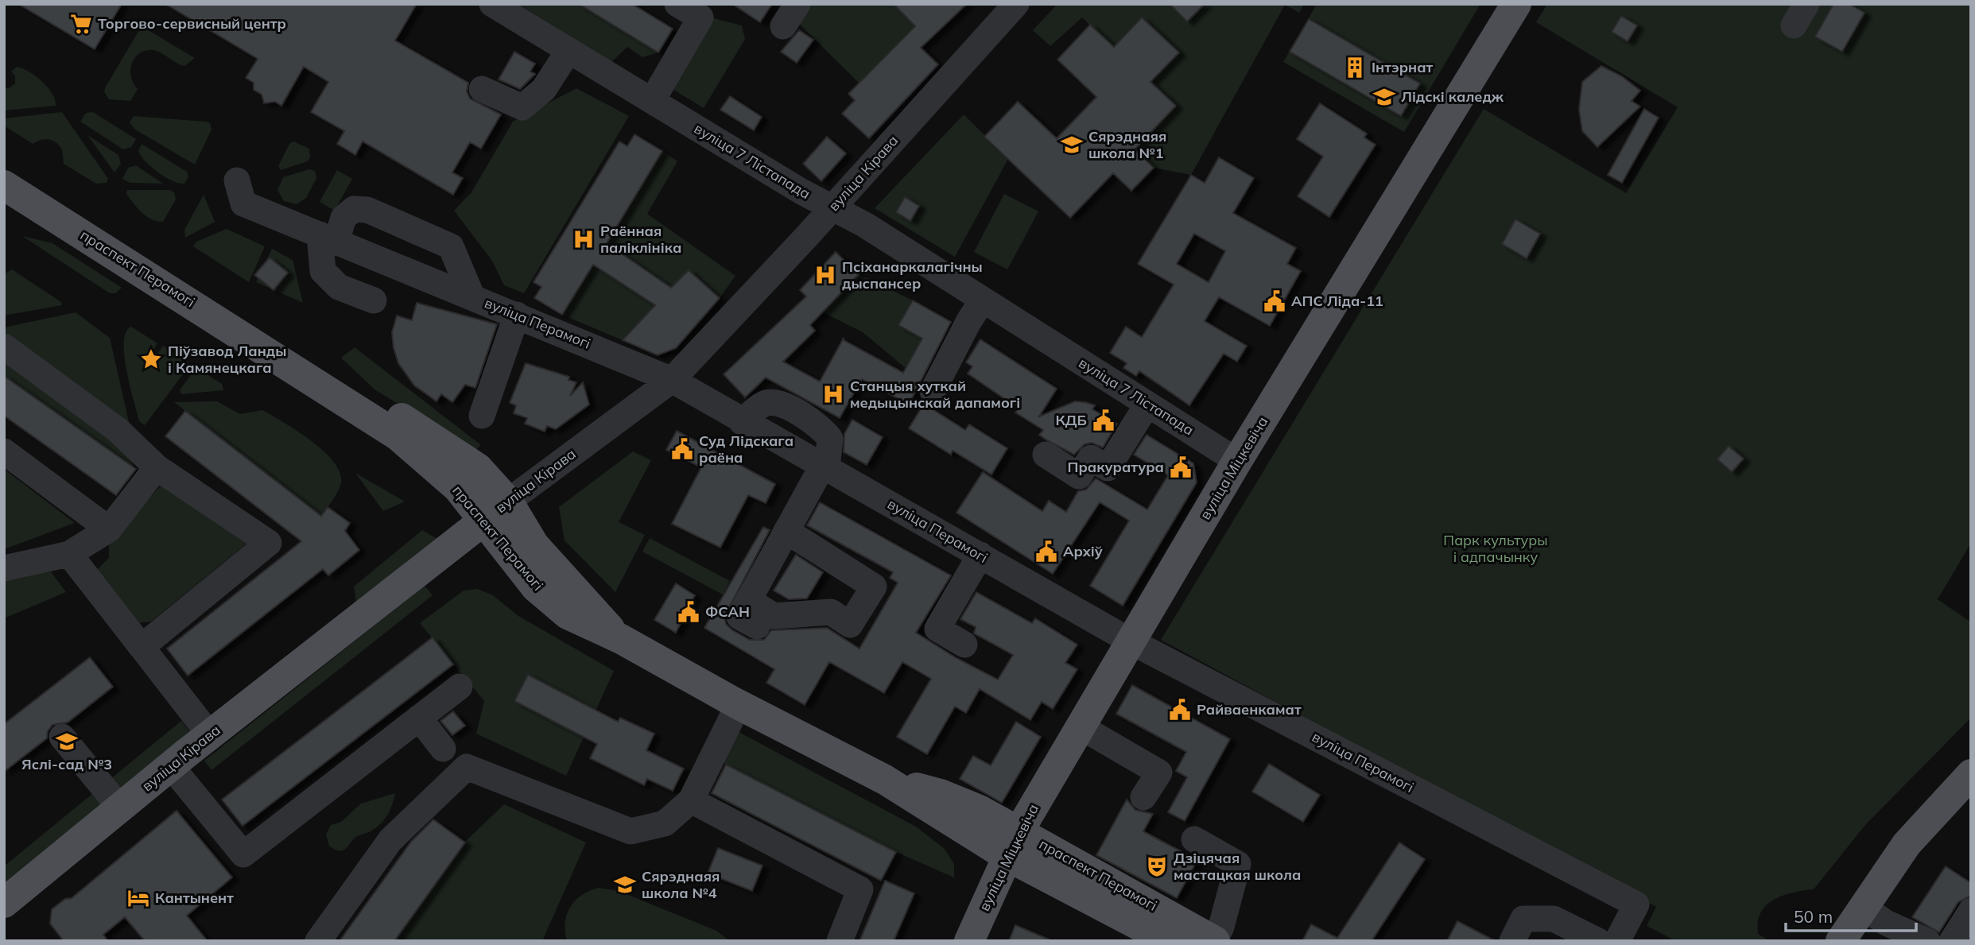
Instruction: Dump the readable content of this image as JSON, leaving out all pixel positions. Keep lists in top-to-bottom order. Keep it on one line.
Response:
{"streets":{"main road":["вуліца Кірава","праспект Перамогі","вуліца Міцкевіча"],"street":["вуліца 7 Лістапада","вуліца Перамогі"]},"crossings":[["вуліца 7 Лістапада","вуліца Кірава"],["вуліца 7 Лістапада","вуліца Міцкевіча"],["вуліца Кірава","праспект Перамогі"],["вуліца Кірава","вуліца Перамогі"],["праспект Перамогі","вуліца Міцкевіча"],["вуліца Перамогі","вуліца Міцкевіча"]],"parks":["Парк культуры і адпачынку"],"places":{"supermarket":["Торгово-сервисный центр"],"building":["Інтэрнат"],"school or university":["Лідскі каледж","Сярэднаяя школа №1","Яслі-сад №3","Сярэднаяя школа №4"],"hospital":["Раённая паліклініка","Псіханаркалагічны дыспансер","Станцыя хуткай медыцынскай дапамогі"],"public building":["АПС Ліда-11","КДБ","Суд Лідскага раёна","Пракуратура","Архіў","ФСАН","Райваенкамат"],"place":["Піўзавод Ланды і Камянецкага"],"theatre":["Дзіцячая мастацкая школа"],"hotel":["Кантынент"]},"scale_bar":"50 m"}
